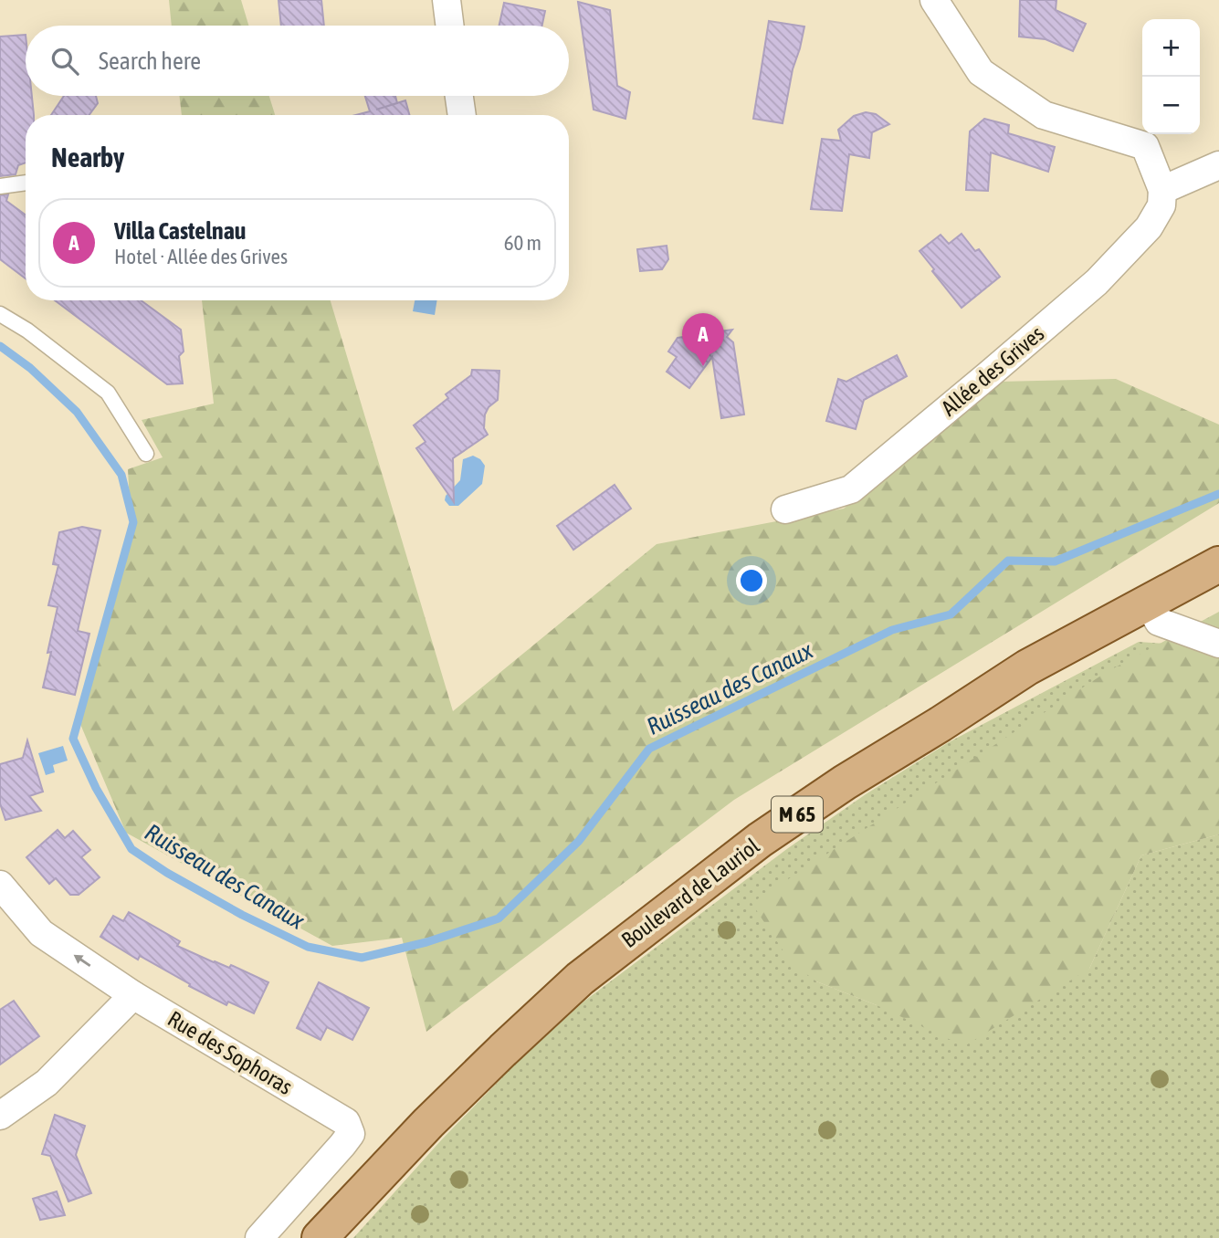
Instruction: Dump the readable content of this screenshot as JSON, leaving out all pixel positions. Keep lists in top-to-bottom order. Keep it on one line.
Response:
{"streets":{"main road":["M 65","Boulevard de Lauriol"],"street":["Allée des Grives","Rue des Sophoras"]},"water":["Ruisseau des Canaux"],"page":{"map_buttons":["+","−"],"search":"Search here","heading":"Nearby","list":[{"mark":"A","name":"Villa Castelnau","note":"Hotel · Allée des Grives","value":"60 m"}],"pins":"A"}}
